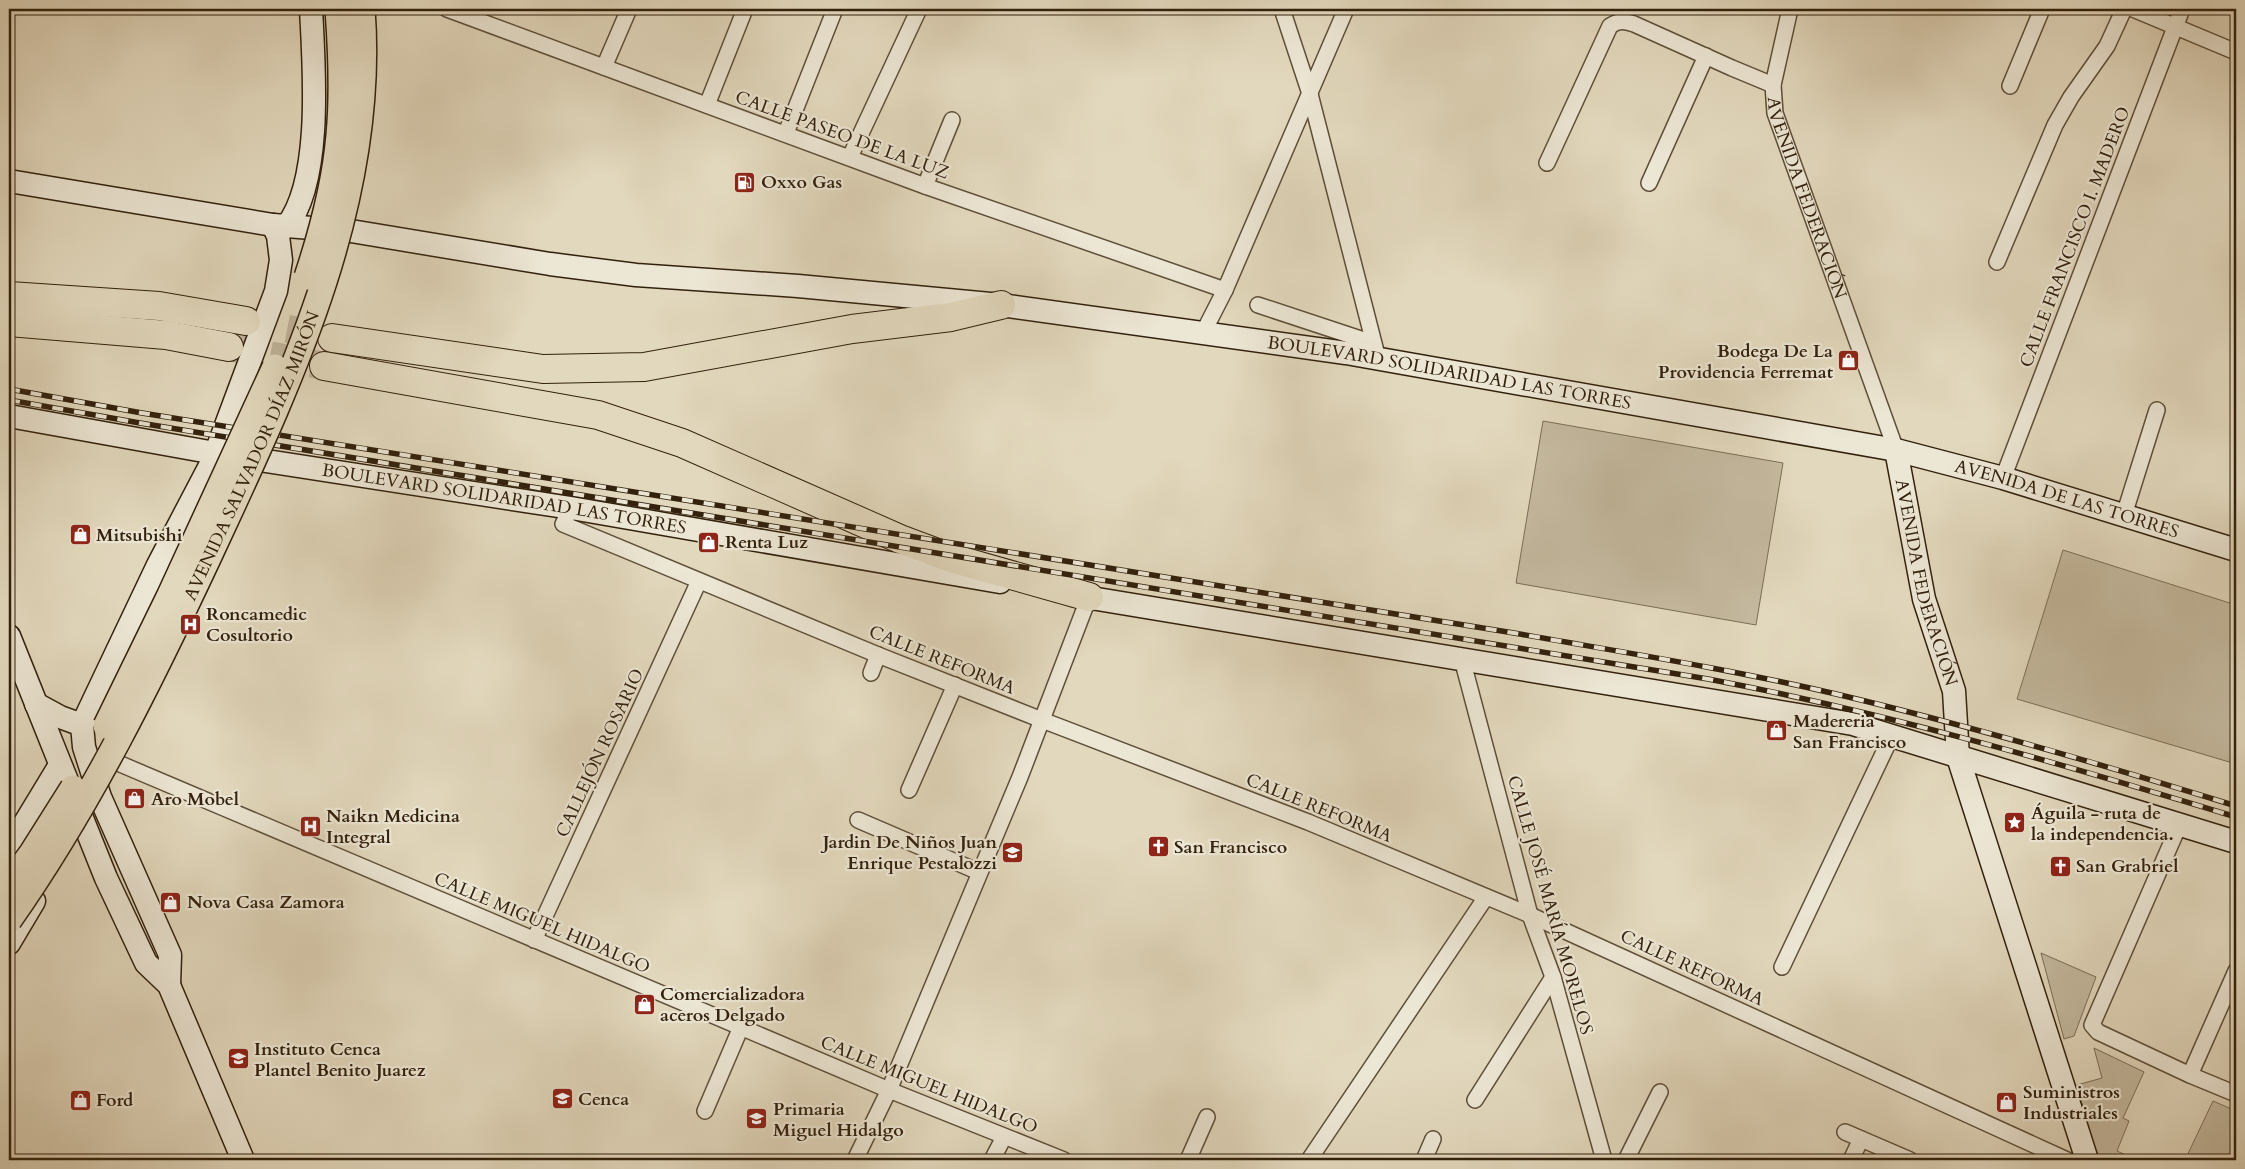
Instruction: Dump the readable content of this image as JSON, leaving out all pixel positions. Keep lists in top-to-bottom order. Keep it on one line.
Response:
{"streets":{"highway":["BOULEVARD SOLIDARIDAD LAS TORRES"],"main road":["AVENIDA FEDERACIÓN","AVENIDA SALVADOR DÍAZ MIRÓN","AVENIDA DE LAS TORRES"],"street":["CALLE PASEO DE LA LUZ","CALLE FRANCISCO I. MADERO","CALLE REFORMA","CALLEJÓN ROSARIO","CALLE JOSÉ MARÍA MORELOS","CALLE MIGUEL HIDALGO"]},"crossings":[["AVENIDA FEDERACIÓN","BOULEVARD SOLIDARIDAD LAS TORRES"],["AVENIDA FEDERACIÓN","AVENIDA DE LAS TORRES"],["CALLE FRANCISCO I. MADERO","AVENIDA DE LAS TORRES"],["BOULEVARD SOLIDARIDAD LAS TORRES","AVENIDA SALVADOR DÍAZ MIRÓN"],["BOULEVARD SOLIDARIDAD LAS TORRES","AVENIDA DE LAS TORRES"],["BOULEVARD SOLIDARIDAD LAS TORRES","CALLE REFORMA"],["BOULEVARD SOLIDARIDAD LAS TORRES","CALLE JOSÉ MARÍA MORELOS"],["AVENIDA SALVADOR DÍAZ MIRÓN","CALLE MIGUEL HIDALGO"],["CALLE REFORMA","CALLEJÓN ROSARIO"],["CALLE REFORMA","CALLE JOSÉ MARÍA MORELOS"],["CALLEJÓN ROSARIO","CALLE MIGUEL HIDALGO"]],"places":{"fuel station":["Oxxo Gas"],"shop":["Bodega De La Providencia Ferremat","Mitsubishi","Renta Luz","Madereria San Francisco","Aro Mobel","Nova Casa Zamora","Comercializadora aceros Delgado","Ford","Suministros Industriales"],"hospital":["Roncamedic Cosultorio","Naikn Medicina Integral"],"place":["Águila - ruta de la independencia."],"church":["San Francisco","San Grabriel"],"school or university":["Jardin De Niños Juan Enrique Pestalozzi","Instituto Cenca Plantel Benito Juarez","Cenca","Primaria Miguel Hidalgo"]}}
